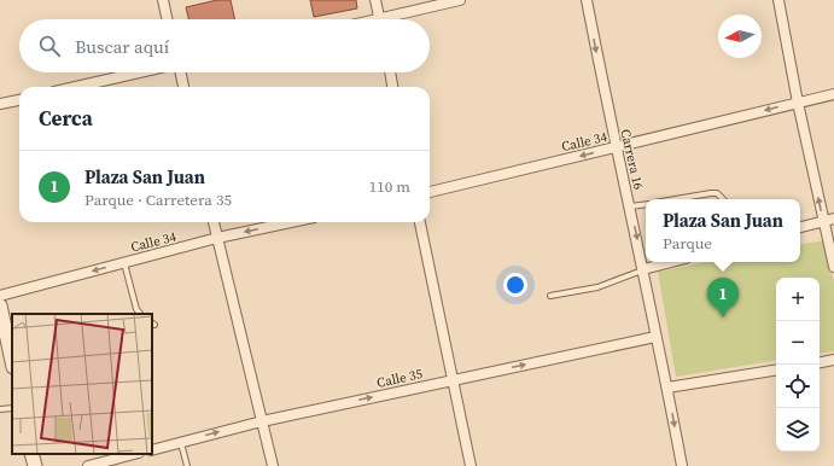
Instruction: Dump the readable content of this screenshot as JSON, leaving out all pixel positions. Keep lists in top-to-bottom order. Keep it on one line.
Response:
{"streets":{"street":["Calle 34","Carrera 16","Calle 35"]},"crossings":[["Calle 34","Carrera 16"],["Carrera 16","Calle 35"]],"one_way":["Calle 34","Carrera 16","Calle 35"],"north":"left","page":{"search":"Buscar aquí","heading":"Cerca","list":[{"mark":"1","name":"Plaza San Juan","note":"Parque · Carretera 35","value":"110 m"}],"popup":["Plaza San Juan","Parque"],"map_buttons":["+","−"],"pins":"1"}}
